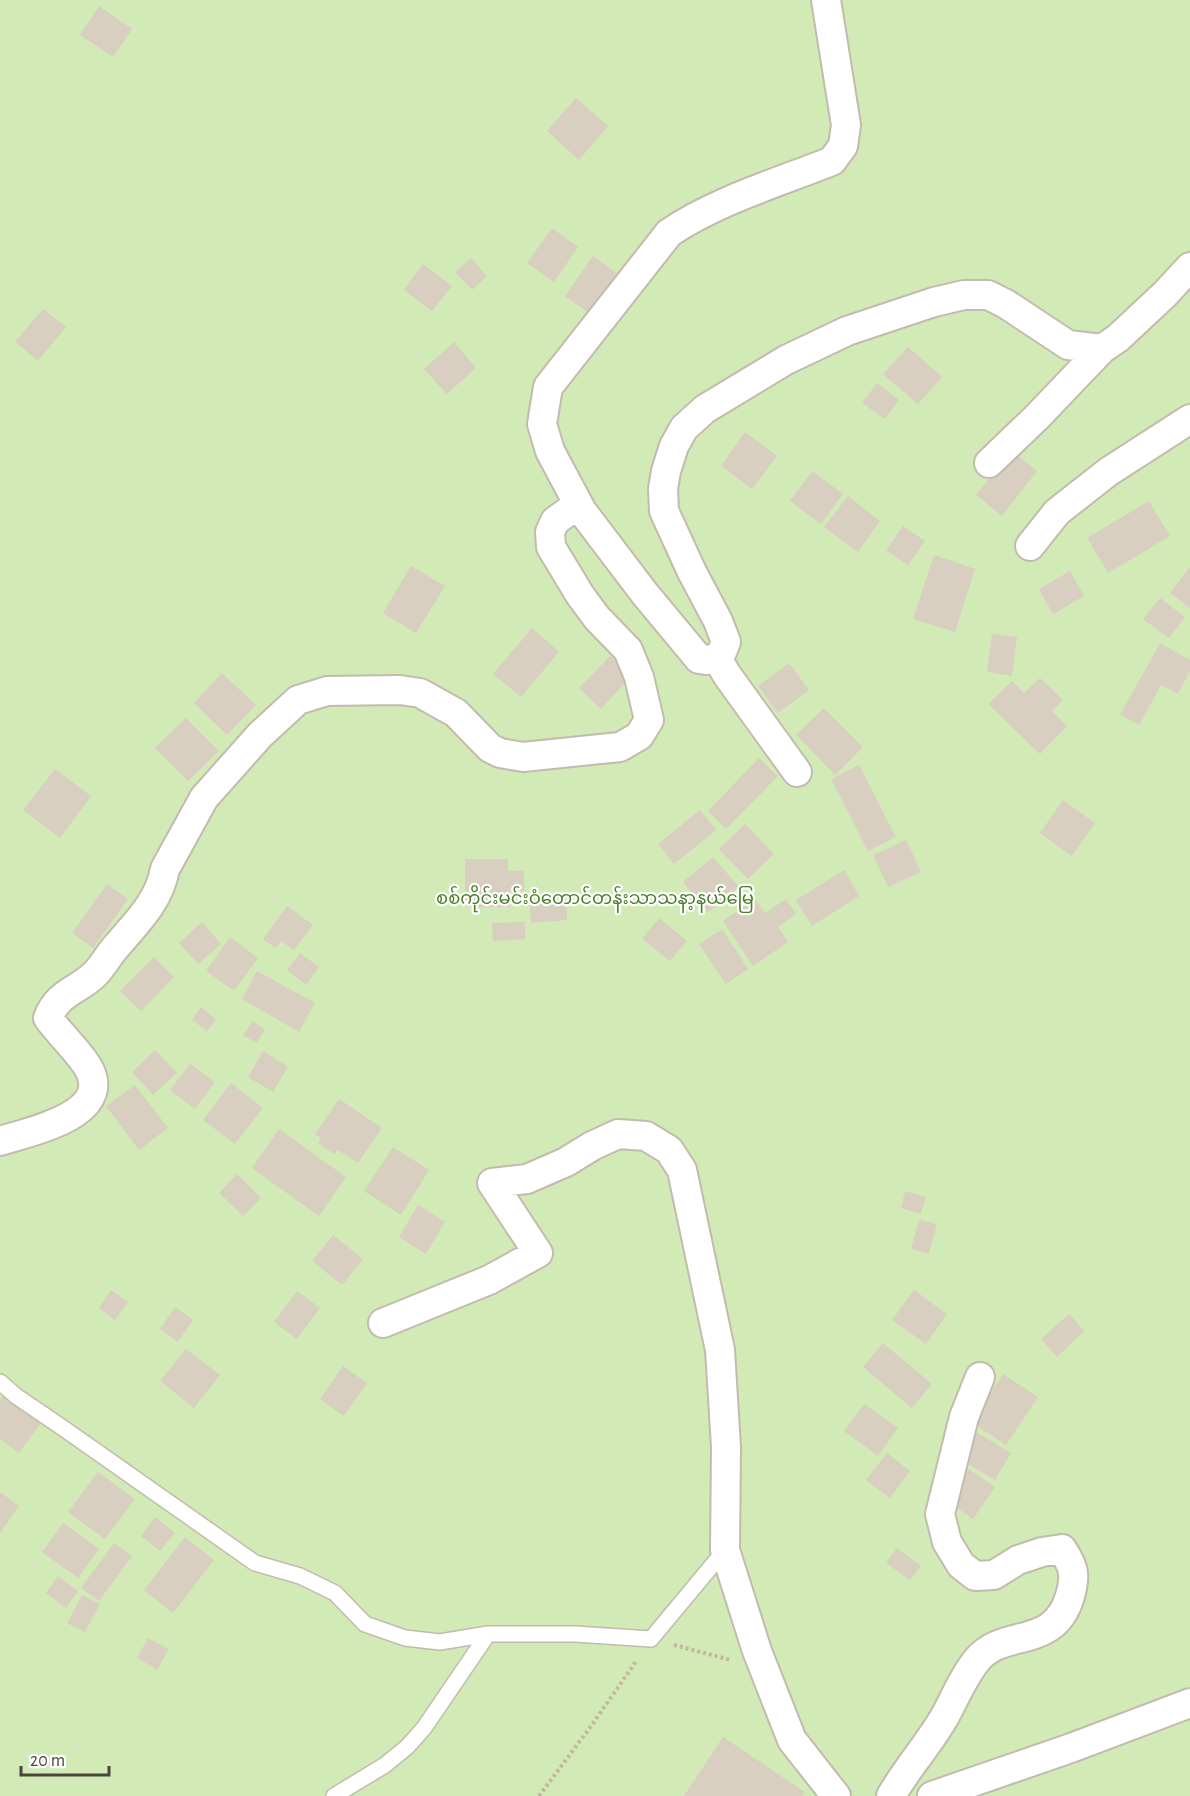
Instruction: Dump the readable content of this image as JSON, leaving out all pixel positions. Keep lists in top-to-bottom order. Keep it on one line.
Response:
{"parks":["စစ်ကိုင်းမင်းဝံတောင်တန်းသာသနာ့နယ်မြေ"],"scale_bar":"20 m"}
